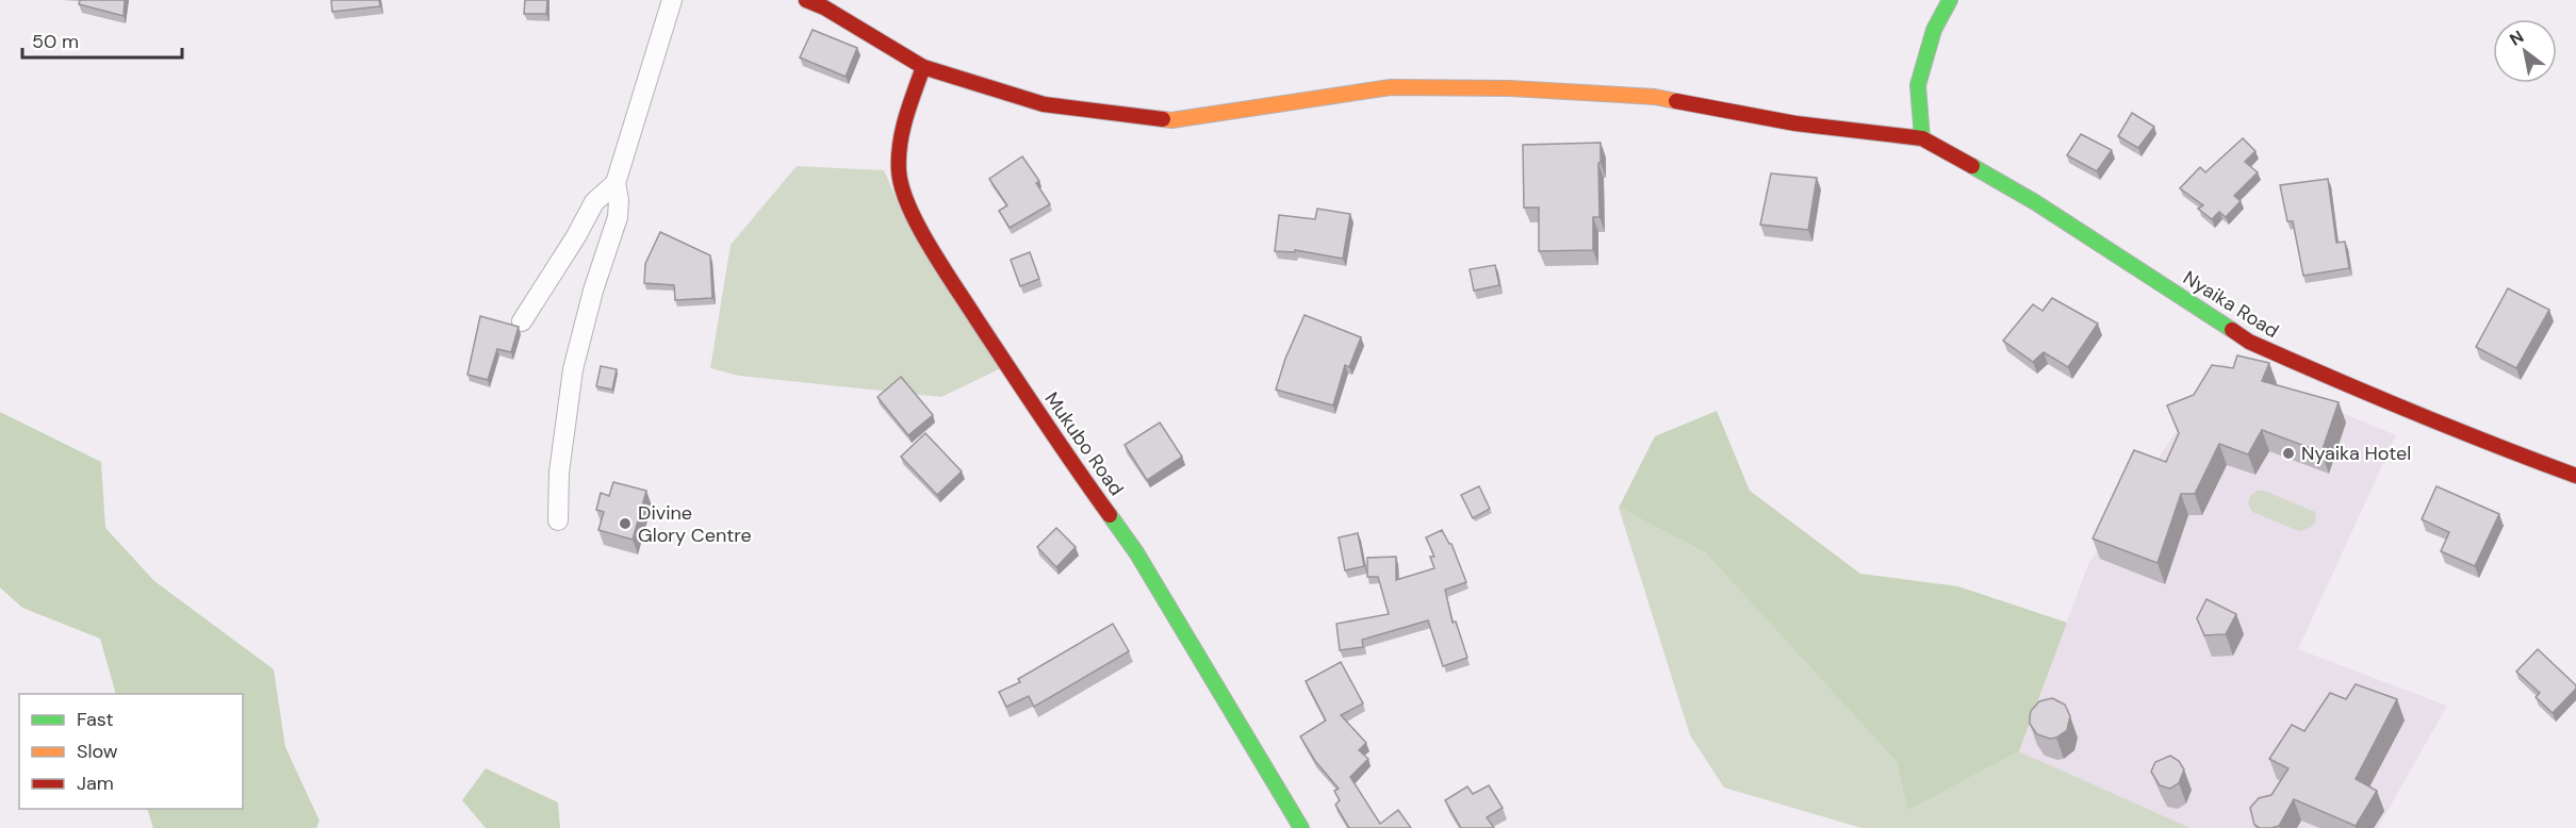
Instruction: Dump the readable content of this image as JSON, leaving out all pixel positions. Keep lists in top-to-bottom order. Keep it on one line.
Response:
{"streets":{"street":["Nyaika Road","Mukubo Road"]},"places":["Nyaika Hotel","Divine Glory Centre"],"legend":["Fast","Slow","Jam"],"scale_bar":"50 m","north":"top left"}
